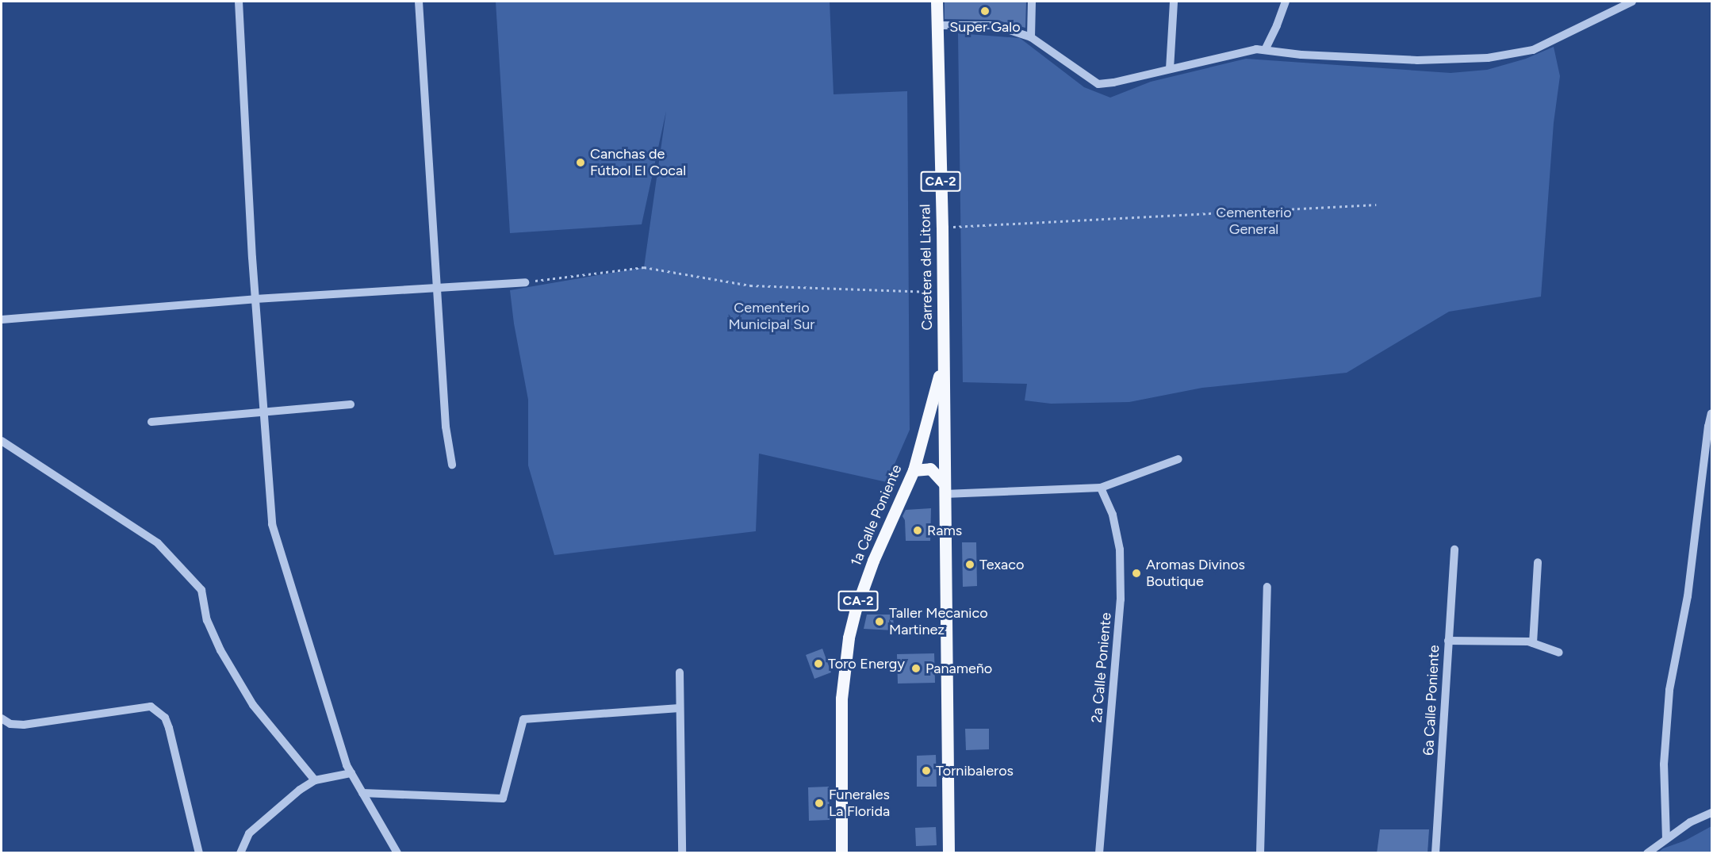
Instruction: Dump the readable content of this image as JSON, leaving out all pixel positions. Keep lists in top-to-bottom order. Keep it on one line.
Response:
{"streets":{"main road":["CA-2","Carretera del Litoral","1a Calle Poniente"],"street":["2a Calle Poniente","6a Calle Poniente"]},"crossings":[["CA-2","Carretera del Litoral"],["CA-2","1a Calle Poniente"],["Carretera del Litoral","1a Calle Poniente"]],"parks":["Cementerio General","Cementerio Municipal Sur"],"places":["Super Galo","Canchas de Fútbol El Cocal","Rams","Texaco","Aromas Divinos Boutique","Taller Mecanico Martinez","Toro Energy","Panameño","Tornibaleros","Funerales La Florida"]}
